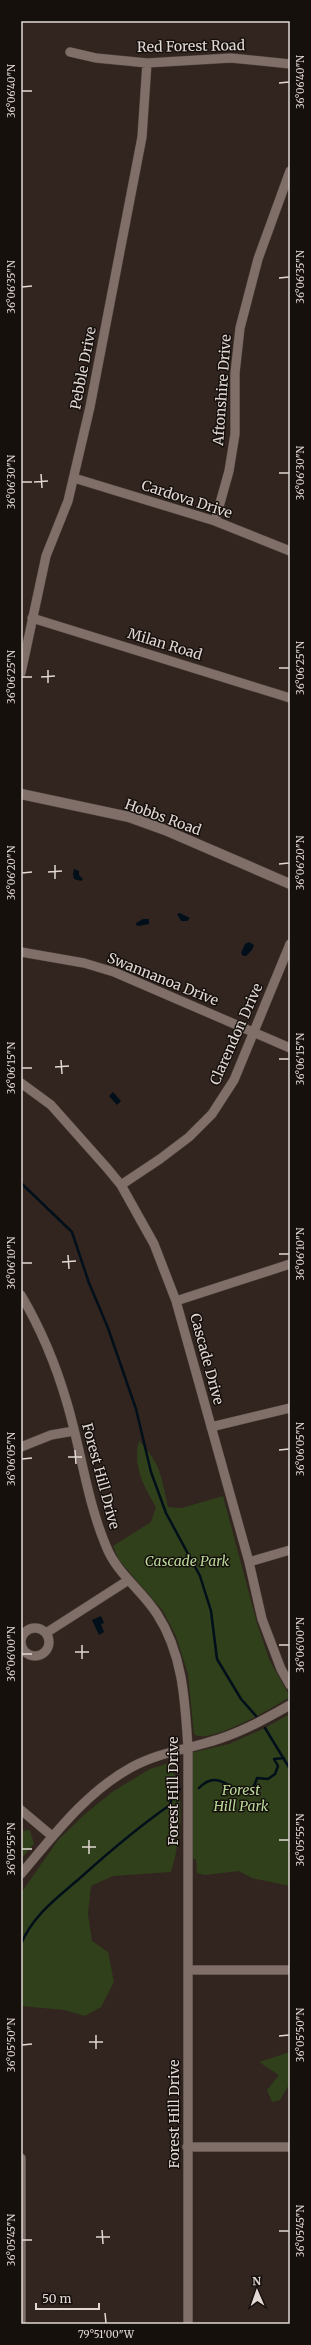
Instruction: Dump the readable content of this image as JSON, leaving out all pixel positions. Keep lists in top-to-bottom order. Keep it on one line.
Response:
{"streets":{"street":["Red Forest Road","Pebble Drive","Aftonshire Drive","Cardova Drive","Milan Road","Hobbs Road","Swannanoa Drive","Clarendon Drive","Cascade Drive","Forest Hill Drive"]},"crossings":[["Red Forest Road","Pebble Drive"],["Pebble Drive","Cardova Drive"],["Pebble Drive","Milan Road"],["Aftonshire Drive","Cardova Drive"],["Swannanoa Drive","Clarendon Drive"],["Clarendon Drive","Cascade Drive"]],"parks":["Cascade Park","Forest Hill Park"],"scale_bar":"50 m","north":"top","coordinates":["36°06'40\"N","36°06'35\"N","36°06'30\"N","36°06'25\"N","36°06'20\"N","36°06'15\"N","36°06'10\"N","36°06'05\"N","36°06'00\"N","36°05'55\"N","36°05'50\"N","36°05'45\"N","79°51'00\"W"]}
